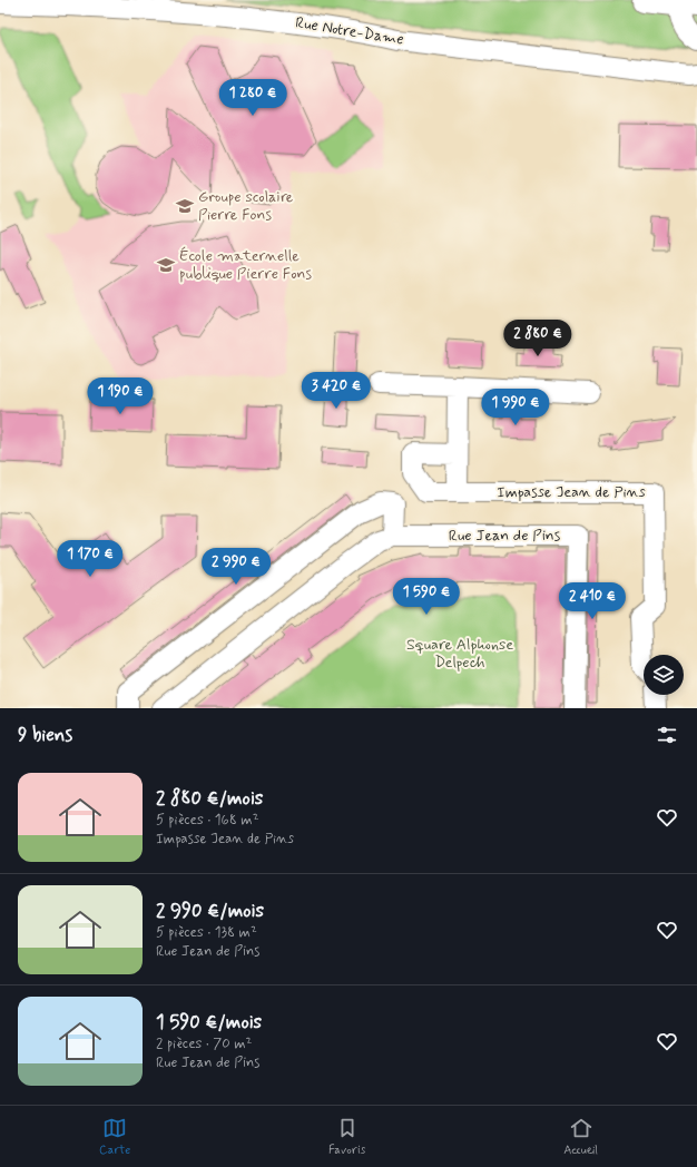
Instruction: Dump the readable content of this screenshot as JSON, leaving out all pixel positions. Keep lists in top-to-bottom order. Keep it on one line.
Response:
{"streets":{"street":["Rue Notre-Dame","Impasse Jean de Pins","Rue Jean de Pins"]},"parks":["Square Alphonse Delpech"],"places":{"school or university":["Groupe scolaire Pierre Fons","École maternelle publique Pierre Fons"]},"page":{"price":["1 280 €","2 880 €","3 420 €","1 190 €","1 990 €","1 170 €","2 990 €","1 590 €","2 410 €"],"heading":"9 biens","list":[{"name":"2 880 €/mois","note":"5 pièces · 168 m² · Impasse Jean de Pins"},{"name":"2 990 €/mois","note":"5 pièces · 138 m² · Rue Jean de Pins"},{"name":"1 590 €/mois","note":"2 pièces · 70 m² · Rue Jean de Pins"}],"tabs":["Carte","Favoris","Accueil"]}}
